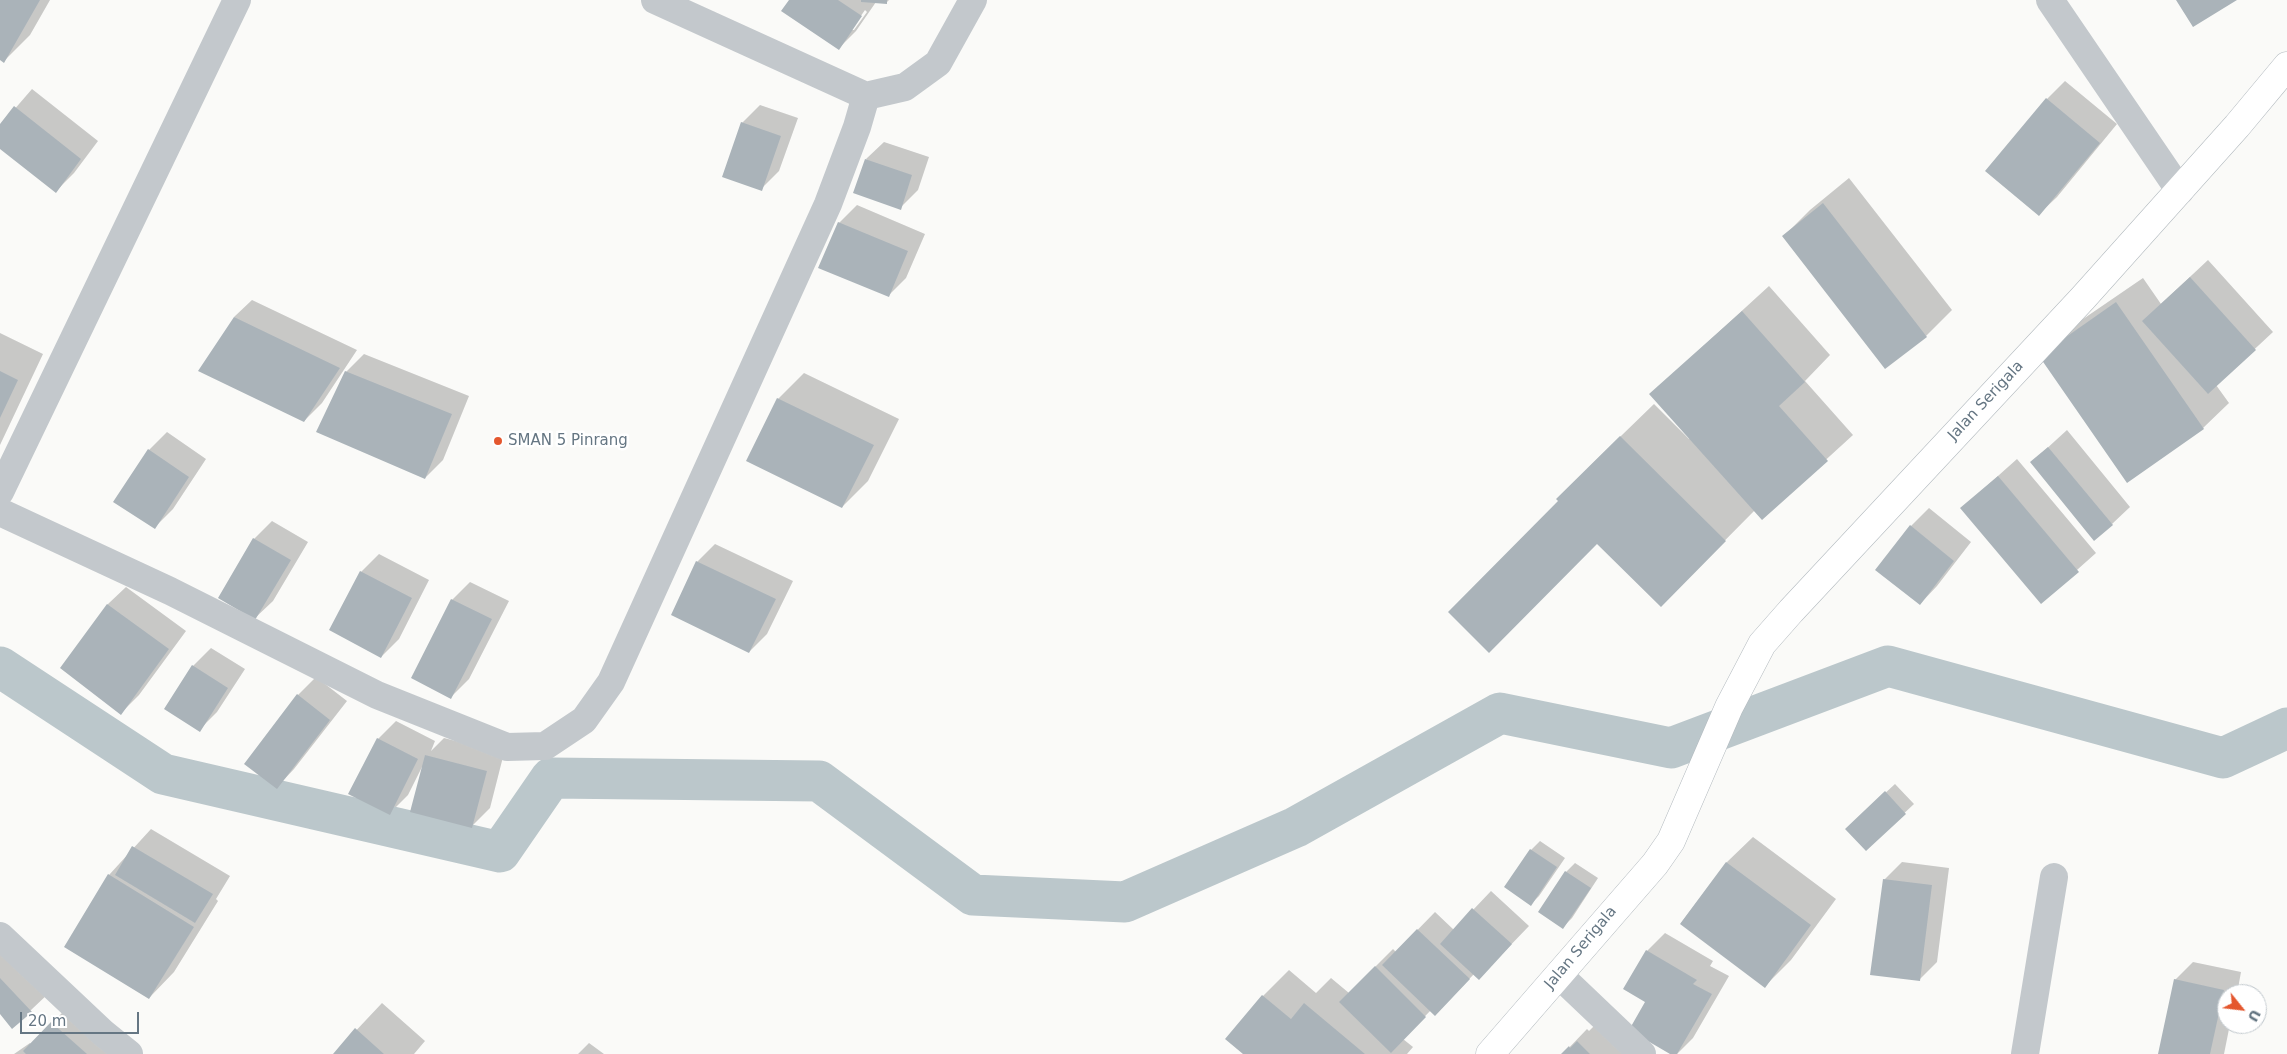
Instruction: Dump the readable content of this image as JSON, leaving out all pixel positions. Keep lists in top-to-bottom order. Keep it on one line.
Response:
{"streets":{"street":["Jalan Serigala"]},"places":["SMAN 5 Pinrang"],"scale_bar":"20 m","north":"bottom right"}
